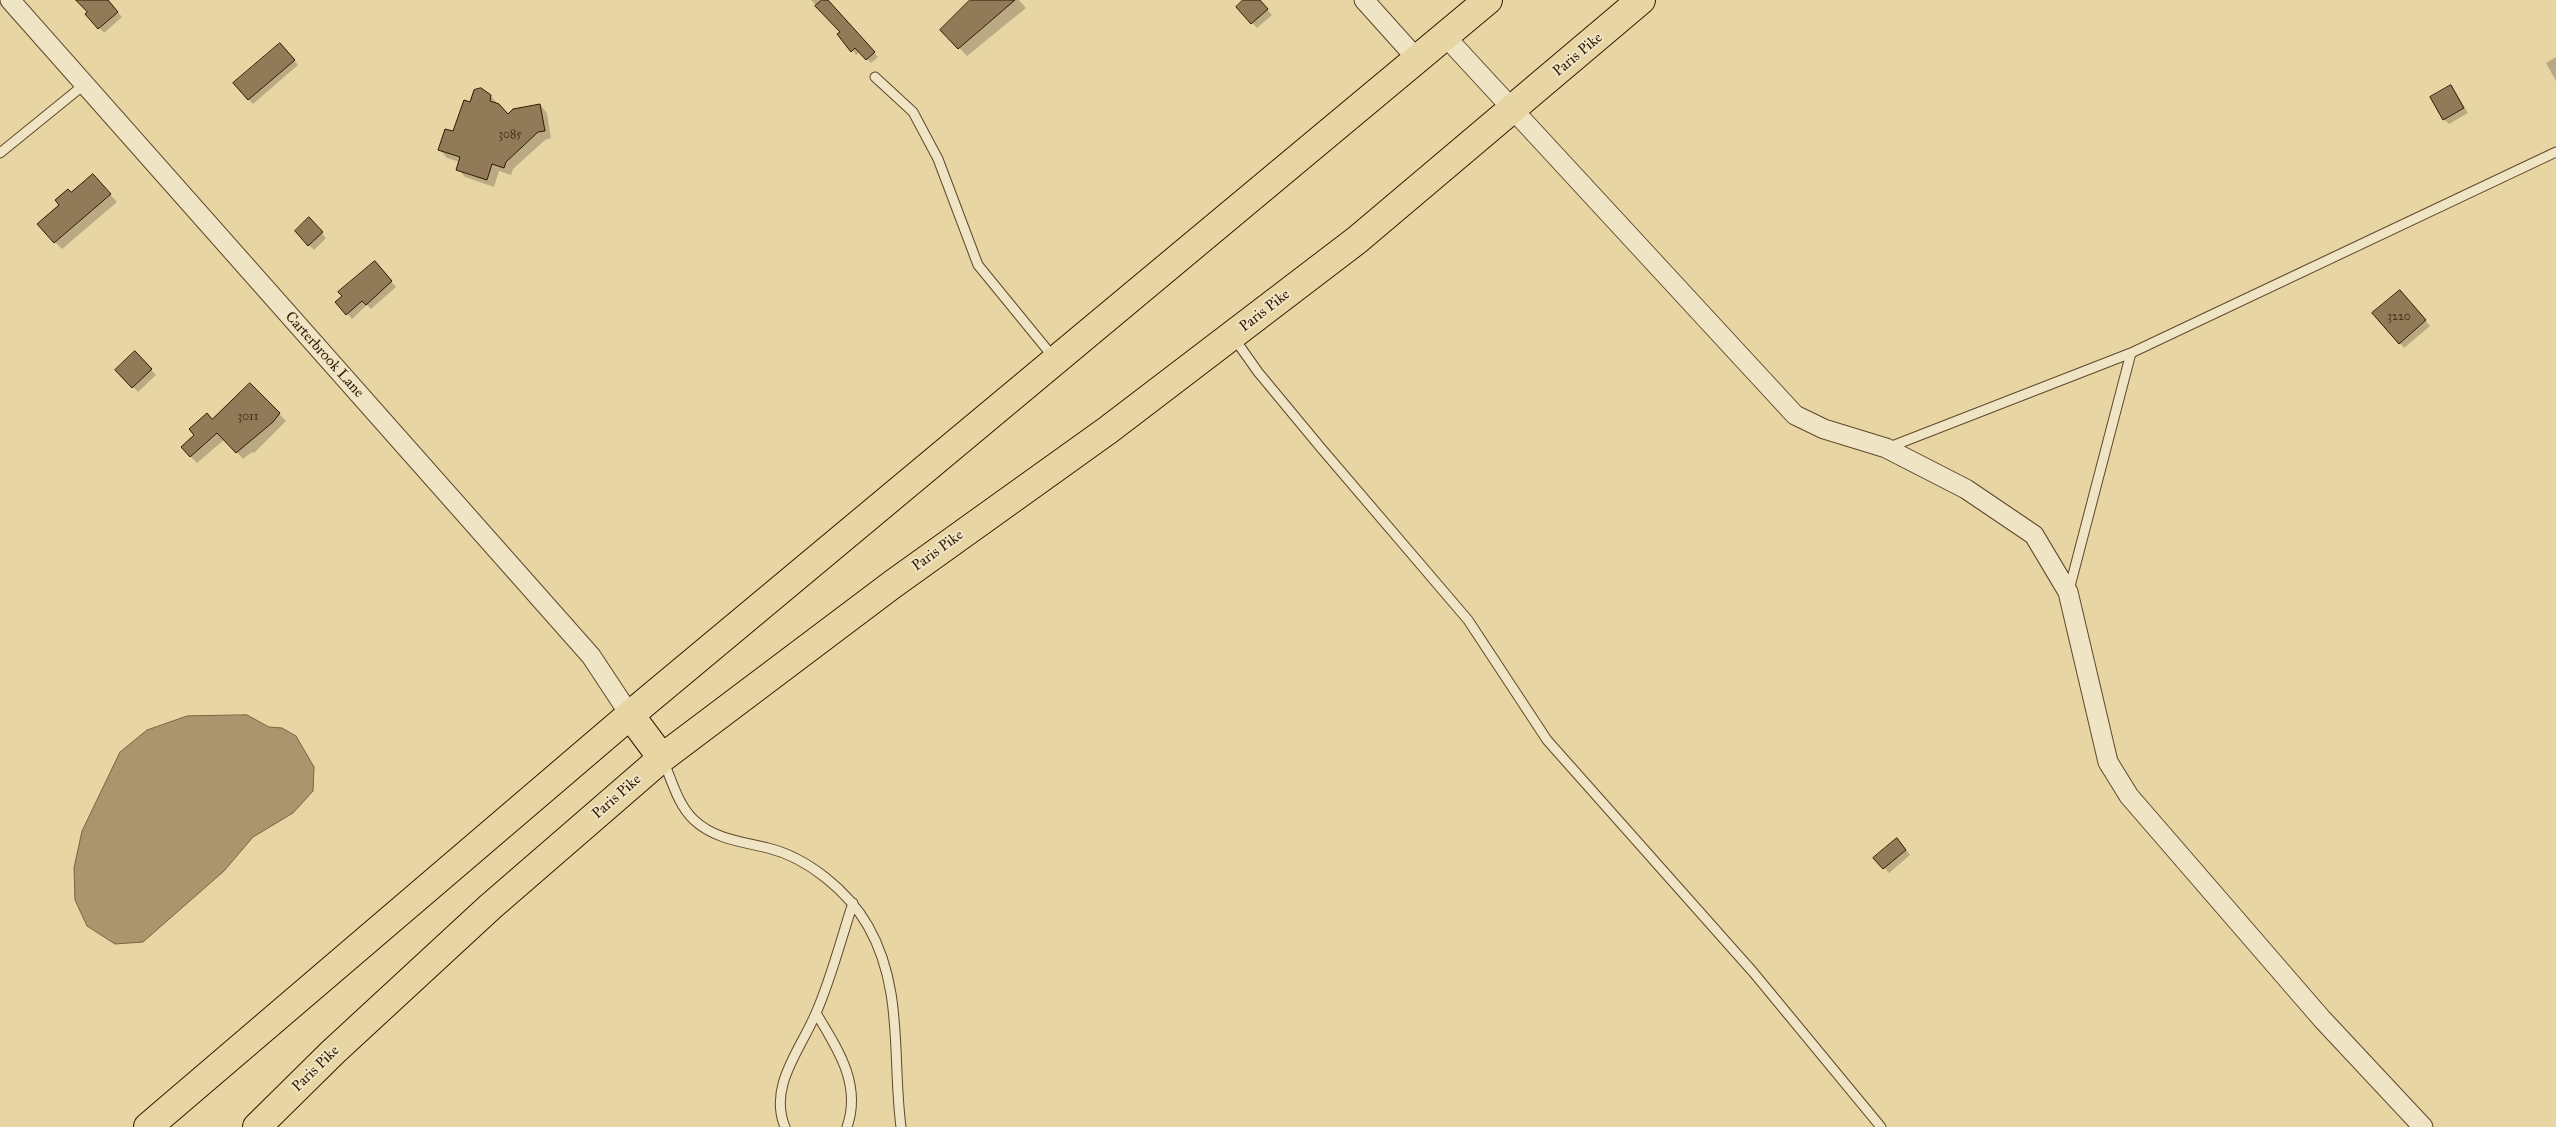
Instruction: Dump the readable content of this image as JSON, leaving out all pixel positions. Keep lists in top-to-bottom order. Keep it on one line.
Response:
{"streets":{"highway":["Paris Pike"],"street":["Carterbrook Lane"]},"house_numbers":["3085","3220","3011"]}
